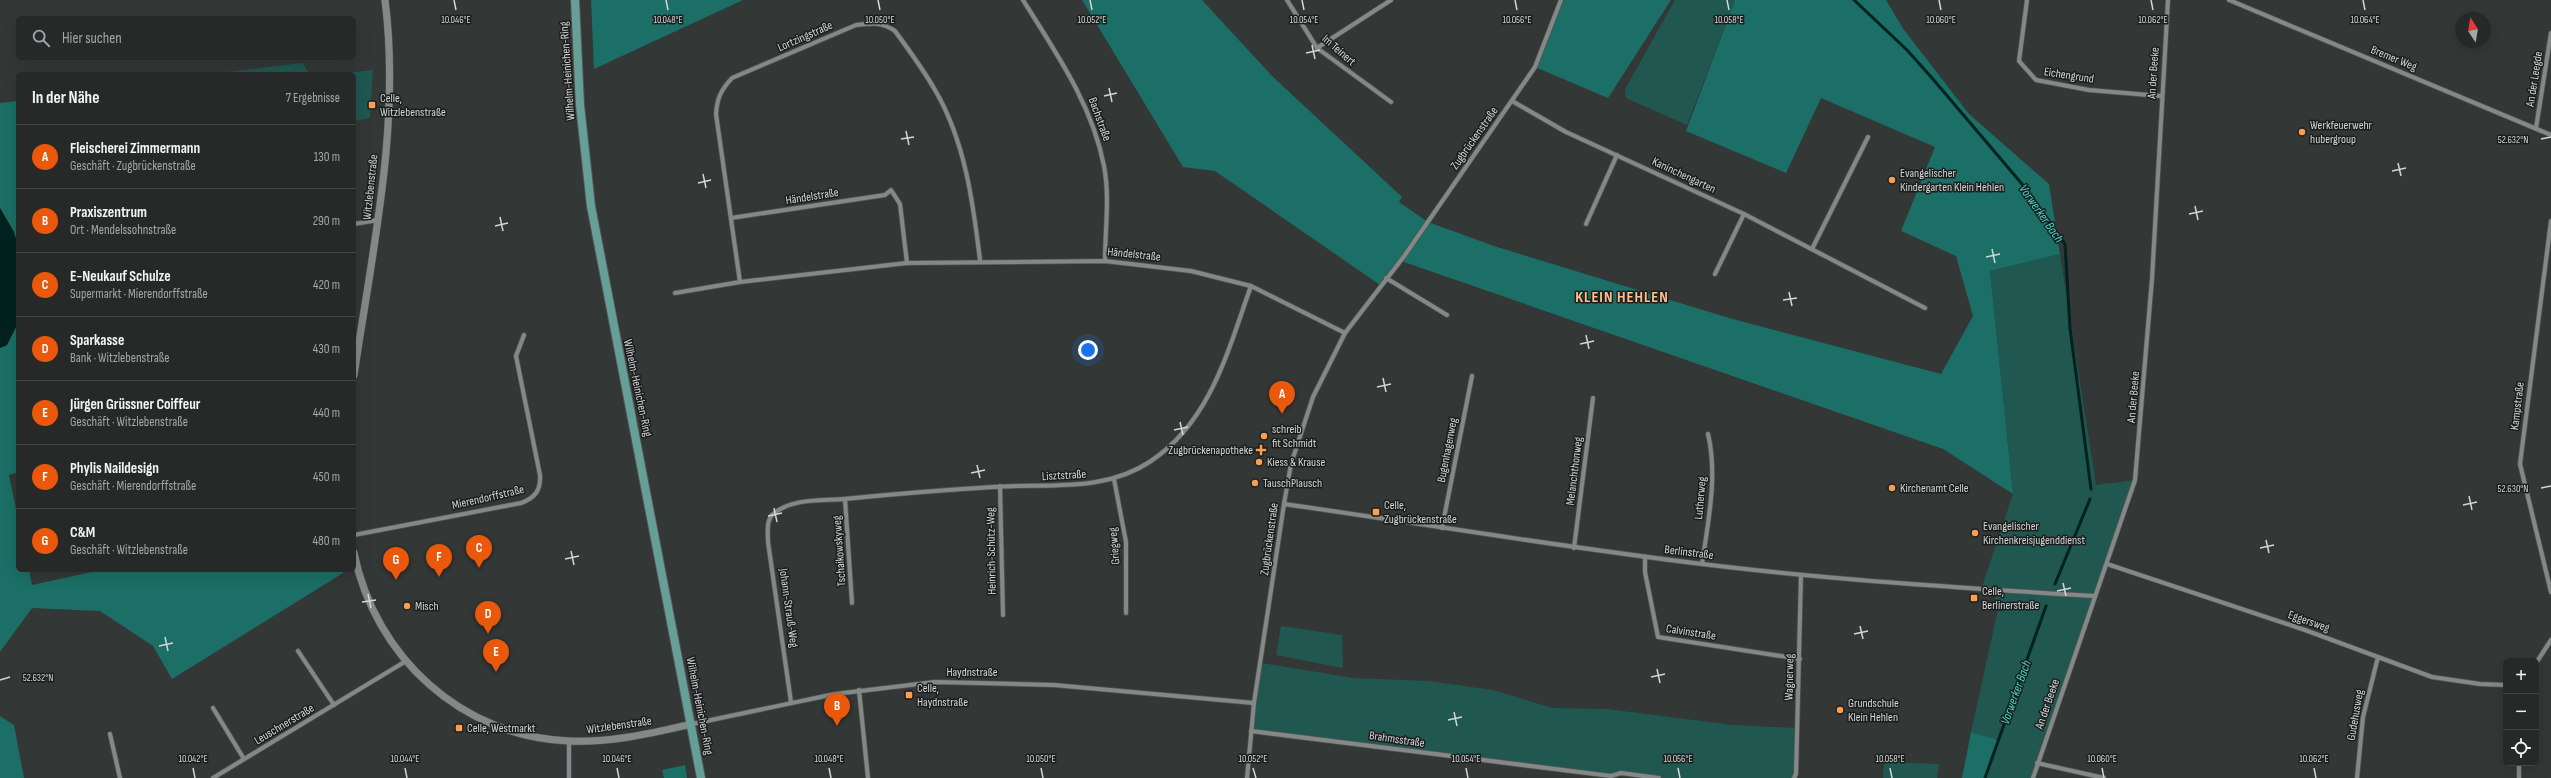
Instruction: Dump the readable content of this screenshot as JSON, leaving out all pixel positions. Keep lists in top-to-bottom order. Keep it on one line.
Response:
{"streets":{"main road":["Wilhelm-Heinichen-Ring"],"street":["Lortzingstraße","Im Teinert","Bremer Weg","An der Beeke","Eichengrund","An der Leegde","Bachstraße","Zugbrückenstraße","Kaninchengarten","Witzlebenstraße","Händelstraße","Kampstraße","Bugenhagenweg","Melanchthonweg","Lisztstraße","Mierendorffstraße","Lutherweg","Griegweg","Tschaikowskyweg","Heinrich-Schütz-Weg","Berlinstraße","Johann-Strauß-Weg","Eggersweg","Calvinstraße","Haydnstraße","Wagnerweg","Gudehusweg","Leuschnerstraße","Brahmsstraße"]},"crossings":[["Lortzingstraße","Händelstraße"],["Bremer Weg","An der Leegde"],["Wilhelm-Heinichen-Ring","Witzlebenstraße"],["Wilhelm-Heinichen-Ring","Haydnstraße"],["An der Beeke","Eichengrund"],["An der Beeke","Berlinstraße"],["An der Beeke","Eggersweg"],["Bachstraße","Händelstraße"],["Zugbrückenstraße","Kaninchengarten"],["Zugbrückenstraße","Händelstraße"],["Zugbrückenstraße","Berlinstraße"],["Zugbrückenstraße","Haydnstraße"],["Zugbrückenstraße","Brahmsstraße"],["Witzlebenstraße","Haydnstraße"],["Witzlebenstraße","Leuschnerstraße"],["Händelstraße","Lisztstraße"],["Bugenhagenweg","Berlinstraße"],["Melanchthonweg","Berlinstraße"],["Lisztstraße","Griegweg"],["Lisztstraße","Tschaikowskyweg"],["Lisztstraße","Heinrich-Schütz-Weg"],["Lisztstraße","Johann-Strauß-Weg"],["Lutherweg","Berlinstraße"],["Berlinstraße","Calvinstraße"],["Berlinstraße","Wagnerweg"],["Johann-Strauß-Weg","Haydnstraße"],["Eggersweg","Gudehusweg"],["Calvinstraße","Wagnerweg"]],"districts":["KLEIN HEHLEN"],"water":["Vorwerker Bach"],"places":{"transit":["Celle, Witzlebenstraße","Celle, Zugbrückenstraße","Celle, Berlinerstraße","Celle, Haydnstraße","Celle, Westmarkt"],"other":["Werkfeuerwehr hubergroup","Evangelischer Kindergarten Klein Hehlen","schreib fit Schmidt","Kiess & Krause","TauschPlausch","Kirchenamt Celle","Evangelischer Kirchenkreisjugenddienst","Misch","Grundschule Klein Hehlen"],"health":["Zugbrückenapotheke"]},"north":"top","page":{"search":"Hier suchen","heading":["In der Nähe","7 Ergebnisse"],"list":[{"mark":"A","name":"Fleischerei Zimmermann","note":"Geschäft · Zugbrückenstraße","value":"130 m"},{"mark":"B","name":"Praxiszentrum","note":"Ort · Mendelssohnstraße","value":"290 m"},{"mark":"C","name":"E-Neukauf Schulze","note":"Supermarkt · Mierendorffstraße","value":"420 m"},{"mark":"D","name":"Sparkasse","note":"Bank · Witzlebenstraße","value":"430 m"},{"mark":"E","name":"Jürgen Grüssner Coiffeur","note":"Geschäft · Witzlebenstraße","value":"440 m"},{"mark":"F","name":"Phylis Naildesign","note":"Geschäft · Mierendorffstraße","value":"450 m"},{"mark":"G","name":"C&M","note":"Geschäft · Witzlebenstraße","value":"480 m"}],"pins":["A","C","F","G","D","E","B"],"map_buttons":["+","−"]},"coordinates":["10.046°E","10.048°E","10.050°E","10.052°E","10.054°E","10.056°E","10.058°E","10.060°E","10.062°E","10.064°E","52.632°N","52.630°N","10.042°E","10.044°E"]}
